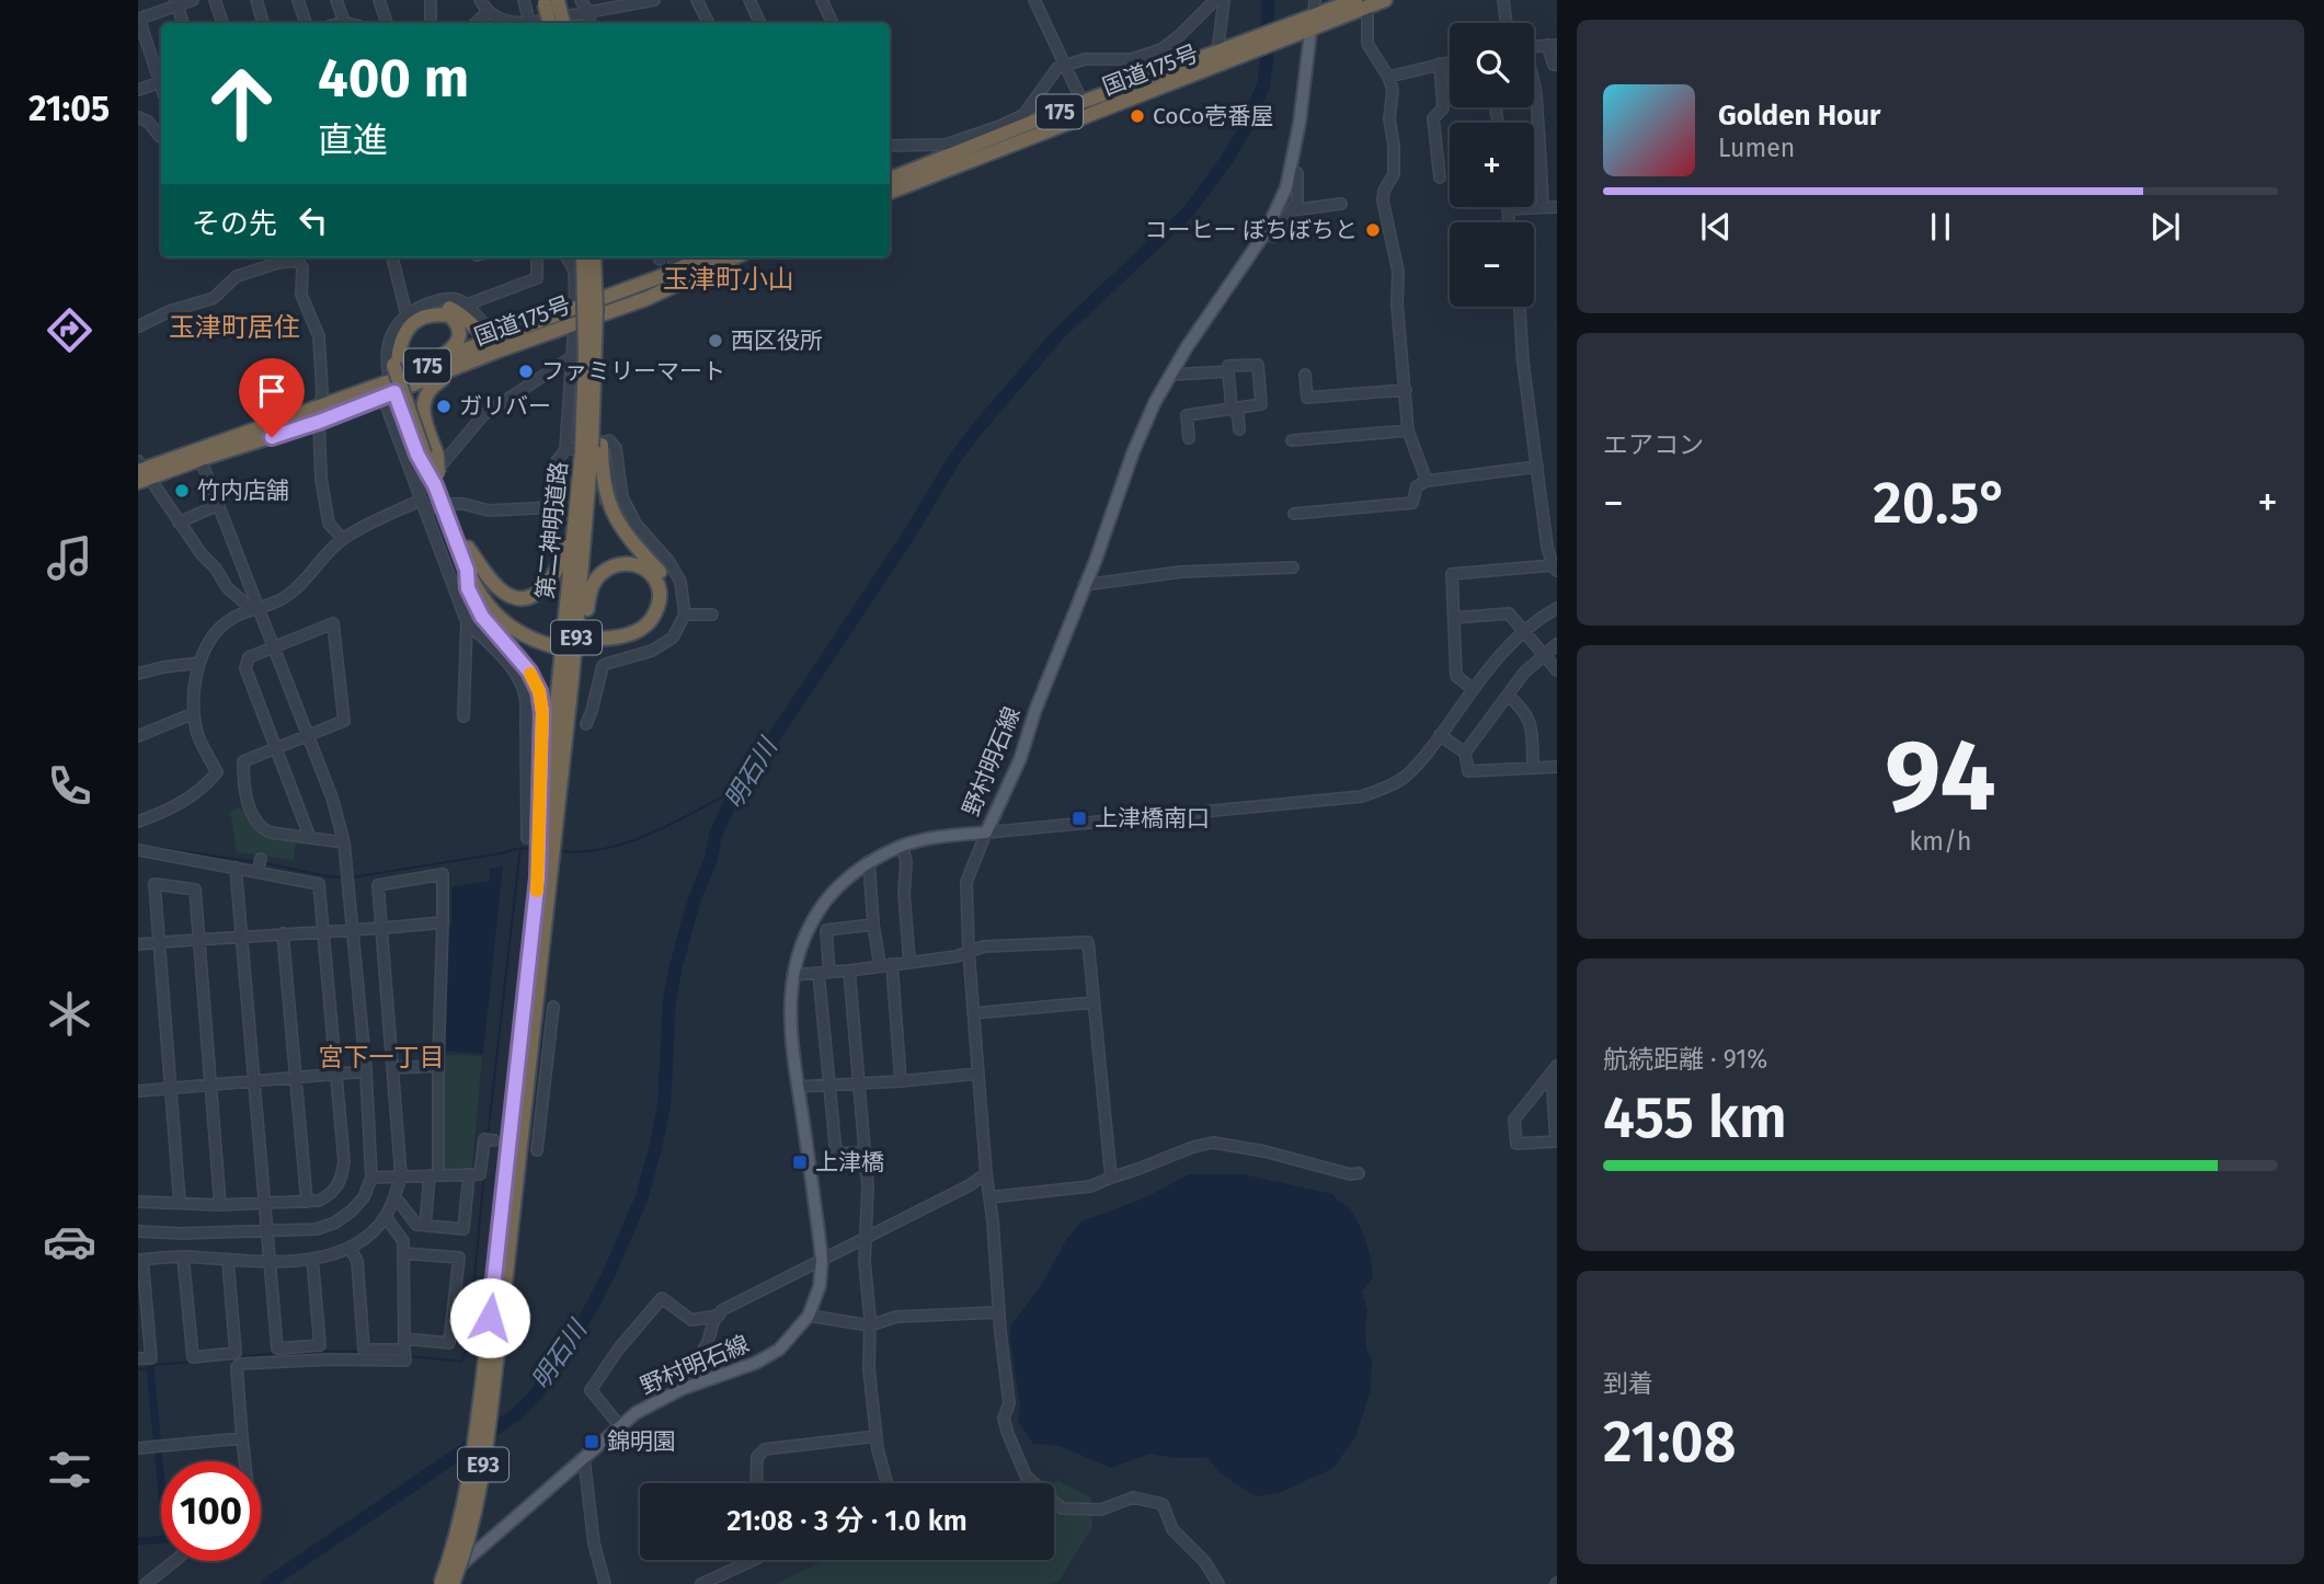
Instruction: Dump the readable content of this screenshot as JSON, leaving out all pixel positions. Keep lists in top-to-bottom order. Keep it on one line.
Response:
{"streets":{"highway":["国道175号","175","第二神明道路","E93"],"main road":["野村明石線"]},"crossings":[["国道175号","野村明石線"],["第二神明道路","野村明石線"]],"districts":["玉津町小山","玉津町居住","宮下一丁目"],"water":["明石川"],"places":{"other":["CoCo壱番屋","コーヒー ぼちぼちと","西区役所","ファミリーマート","ガリバー","竹内店舗"],"transit":["上津橋南口","上津橋","錦明園"]},"page":{"tabs":"21:05","map_buttons":["+","−"],"turn":["400 m","直進"],"song":["Golden Hour","Lumen"],"then":"その先","tile":["エアコン",["94","km/h"],["航続距離 · 91%","455 km"],["到着","21:08"]],"heat":["−","20.5°","+"],"limit":"100","trip":"21:08 · 3 分 · 1.0 km"}}
